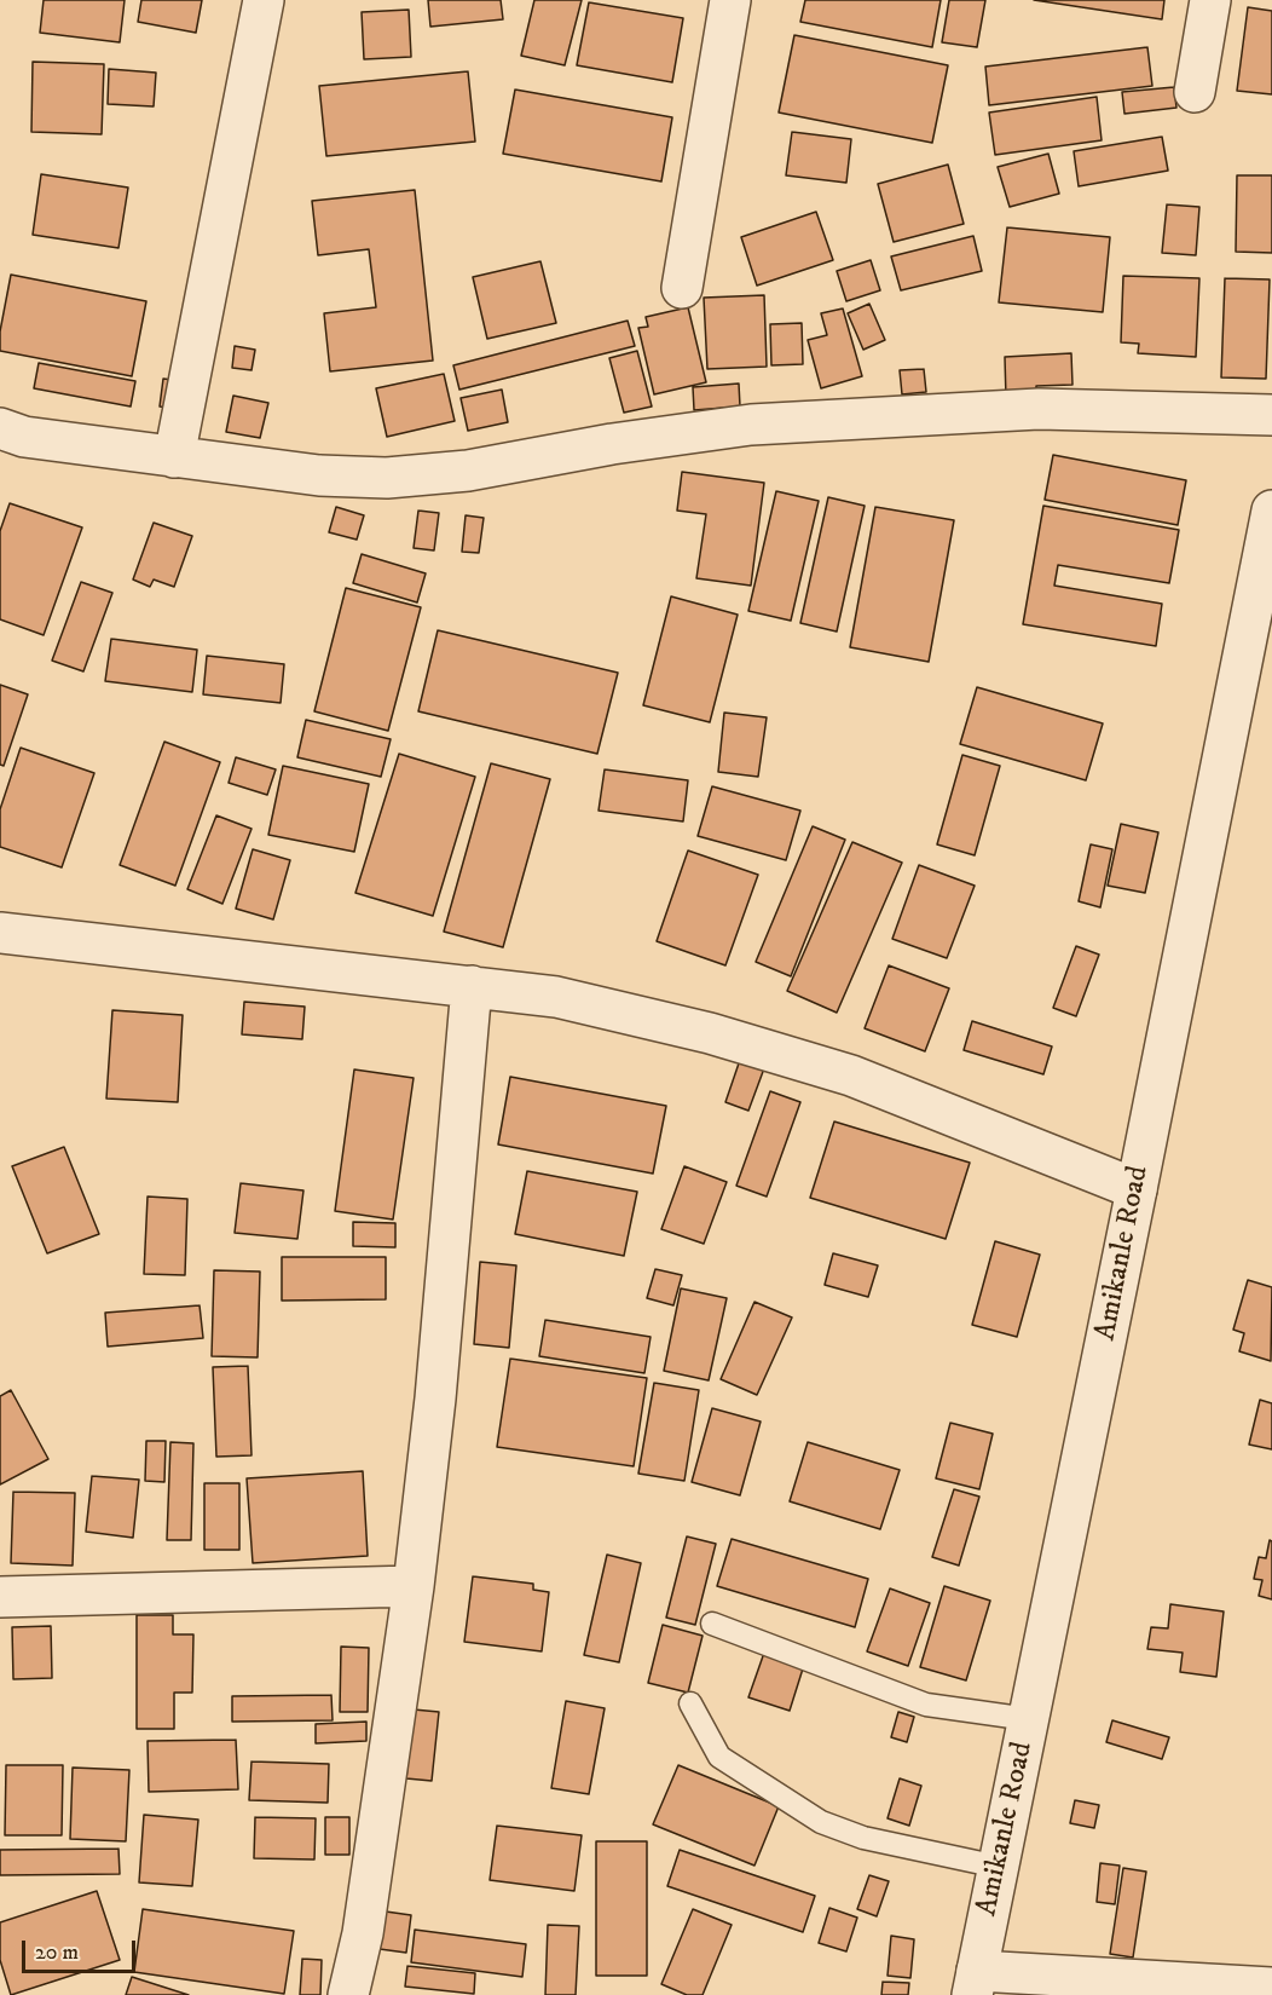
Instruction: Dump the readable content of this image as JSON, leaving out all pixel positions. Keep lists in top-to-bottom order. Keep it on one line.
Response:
{"streets":{"street":["Amikanle Road"]},"scale_bar":"20 m"}
